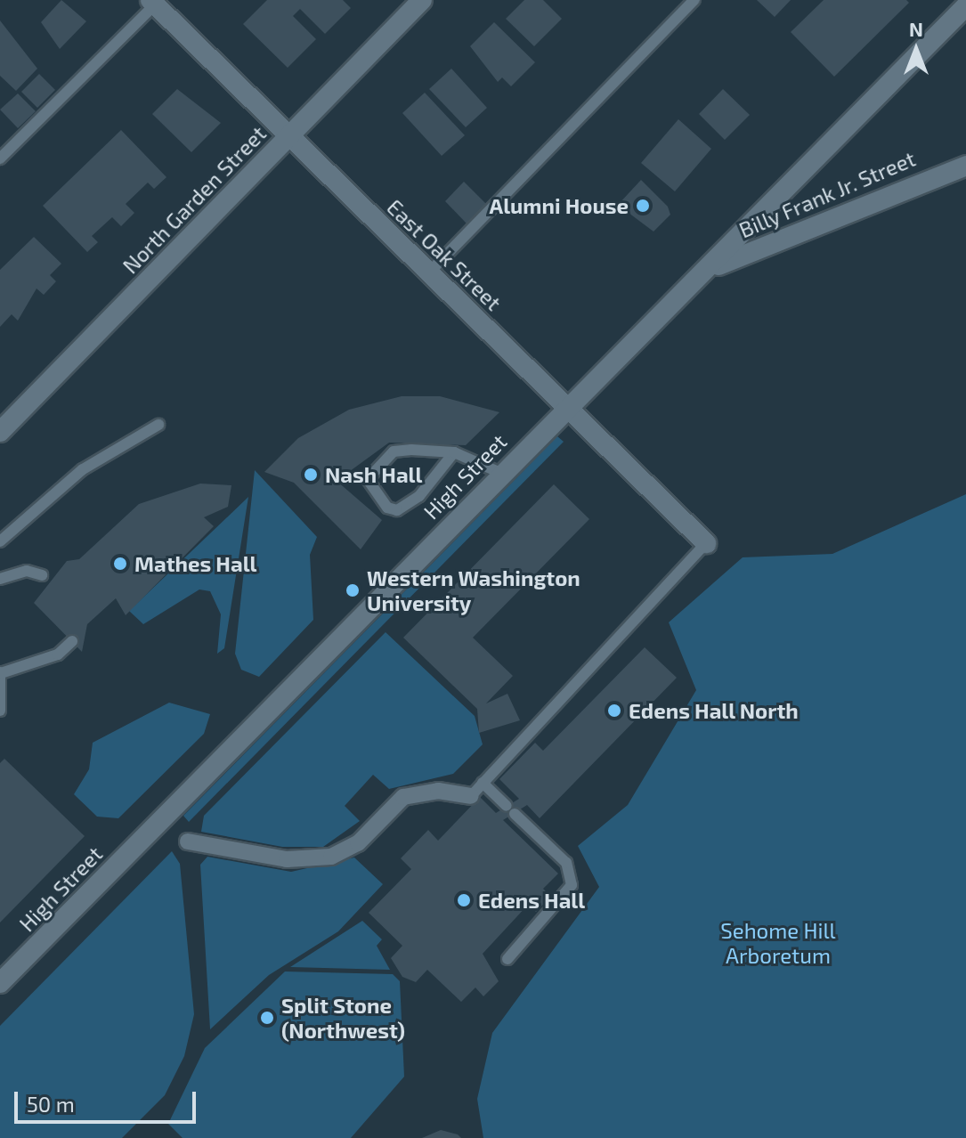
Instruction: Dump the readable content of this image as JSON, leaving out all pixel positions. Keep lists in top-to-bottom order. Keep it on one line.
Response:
{"streets":{"street":["Billy Frank Jr. Street","North Garden Street","East Oak Street","High Street"]},"crossings":[["Billy Frank Jr. Street","High Street"],["North Garden Street","East Oak Street"],["East Oak Street","High Street"]],"parks":["Sehome Hill Arboretum"],"places":["Alumni House","Nash Hall","Mathes Hall","Western Washington University","Edens Hall North","Edens Hall","Split Stone (Northwest)"],"scale_bar":"50 m","north":"top"}
